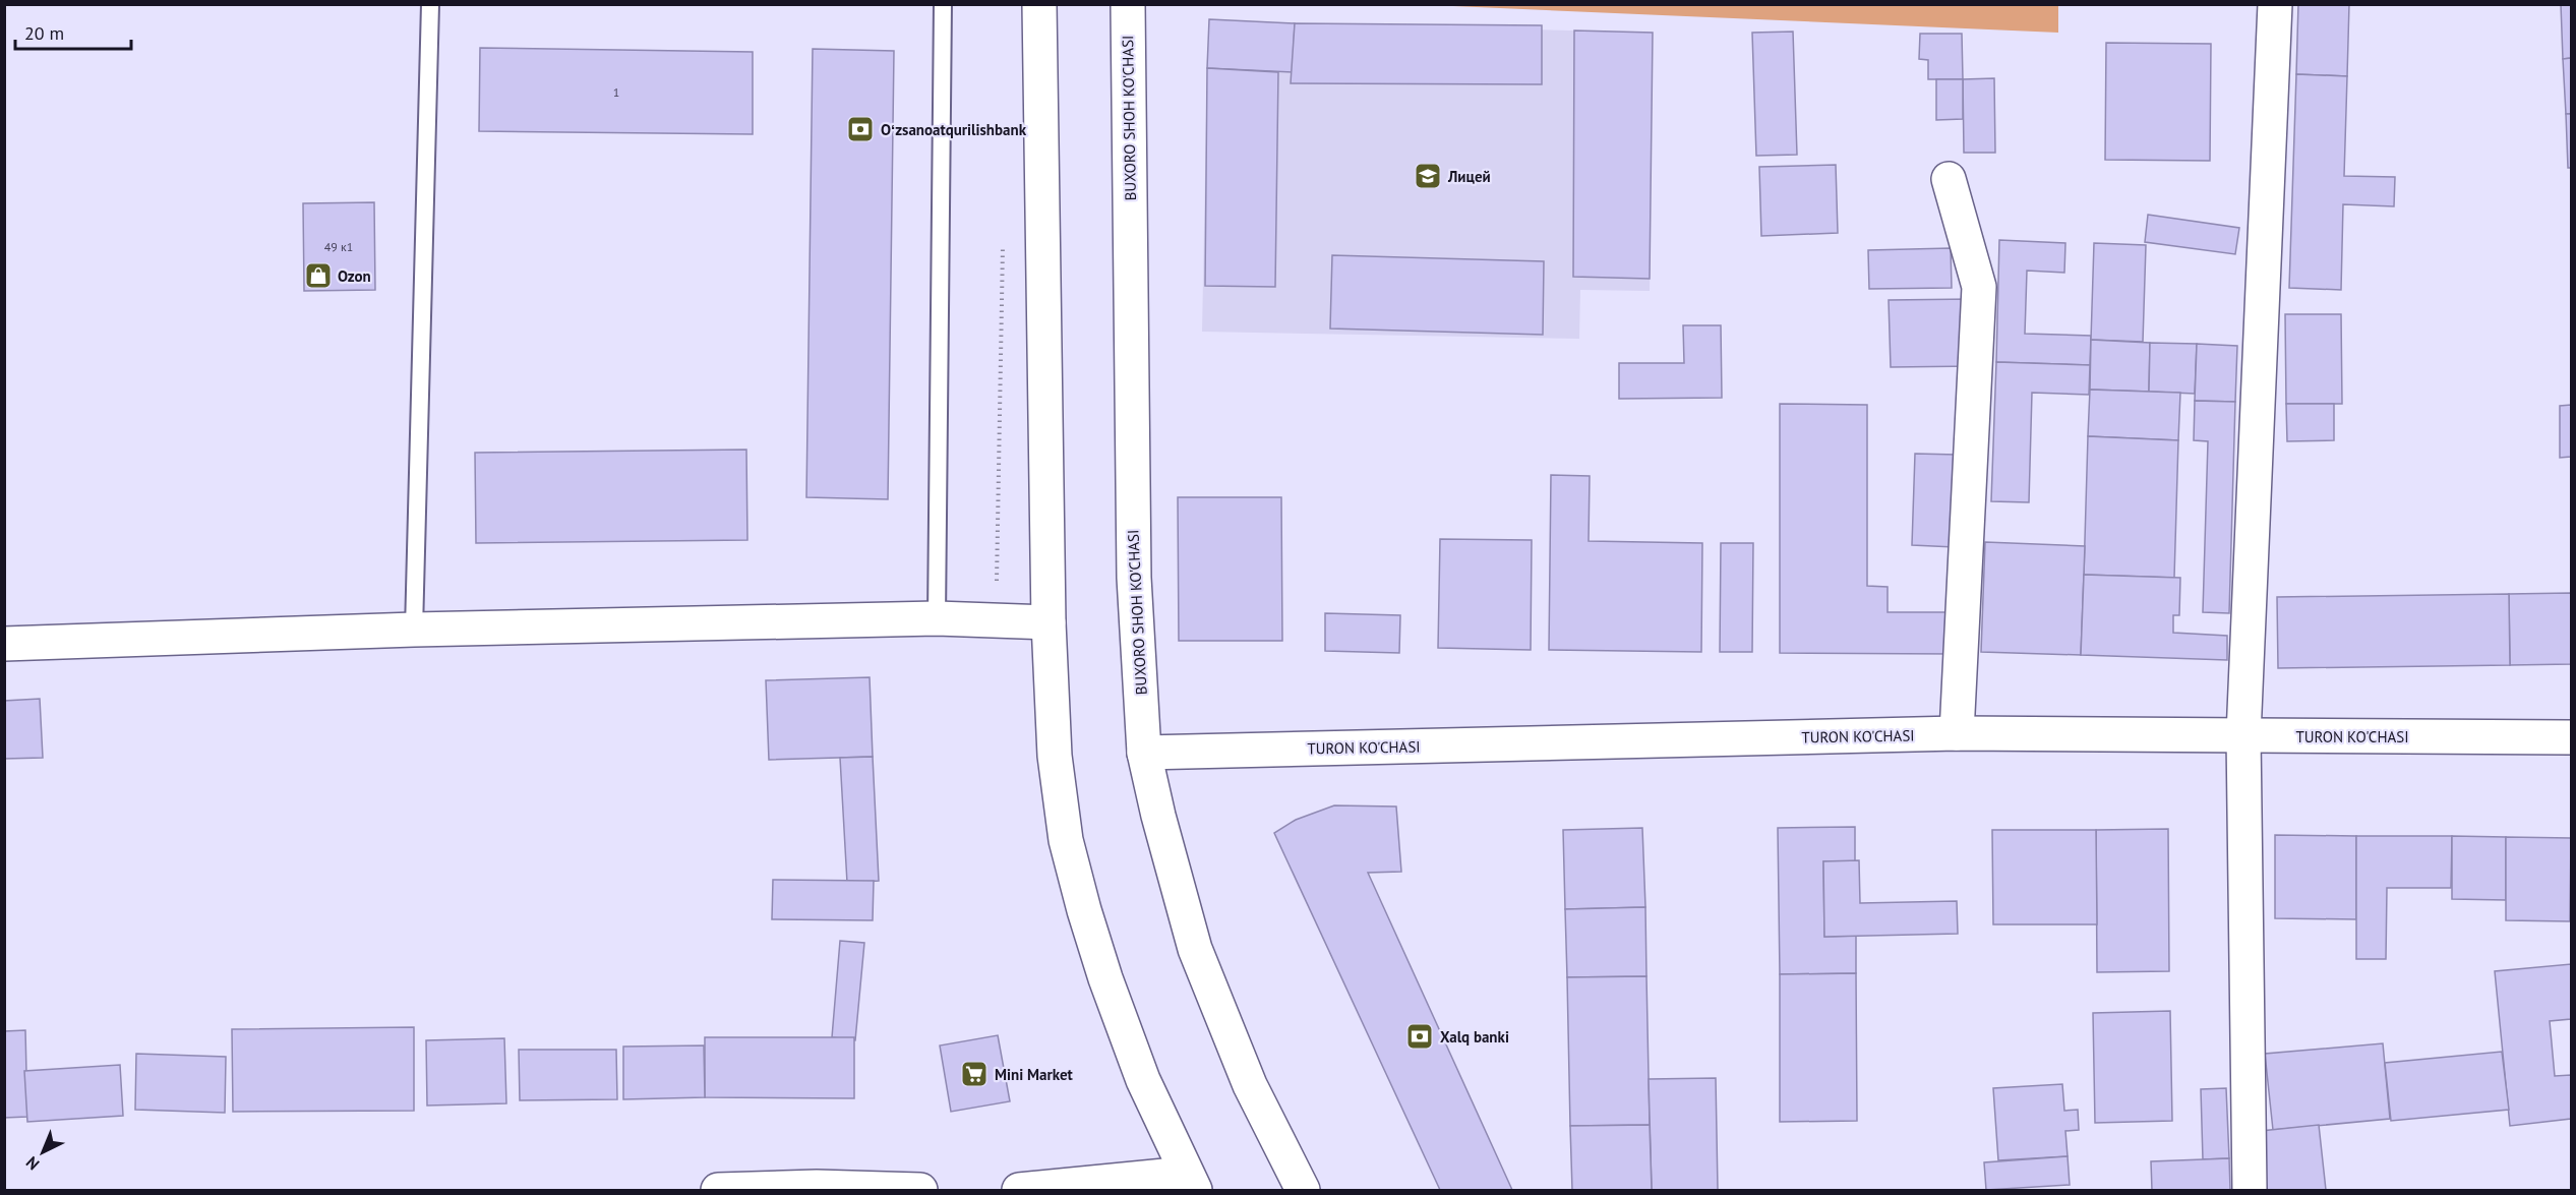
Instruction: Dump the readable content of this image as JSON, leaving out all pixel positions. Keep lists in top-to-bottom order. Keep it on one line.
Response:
{"streets":{"street":["BUXORO SHOH KO'CHASI","TURON KO'CHASI"]},"crossings":[["BUXORO SHOH KO'CHASI","TURON KO'CHASI"]],"places":{"bank":["Oʻzsanoatqurilishbank","Xalq banki"],"school or university":["Лицей"],"shop":["Ozon"],"supermarket":["Mini Market"]},"house_numbers":["1","49 к1"],"scale_bar":"20 m","north":"bottom left"}
